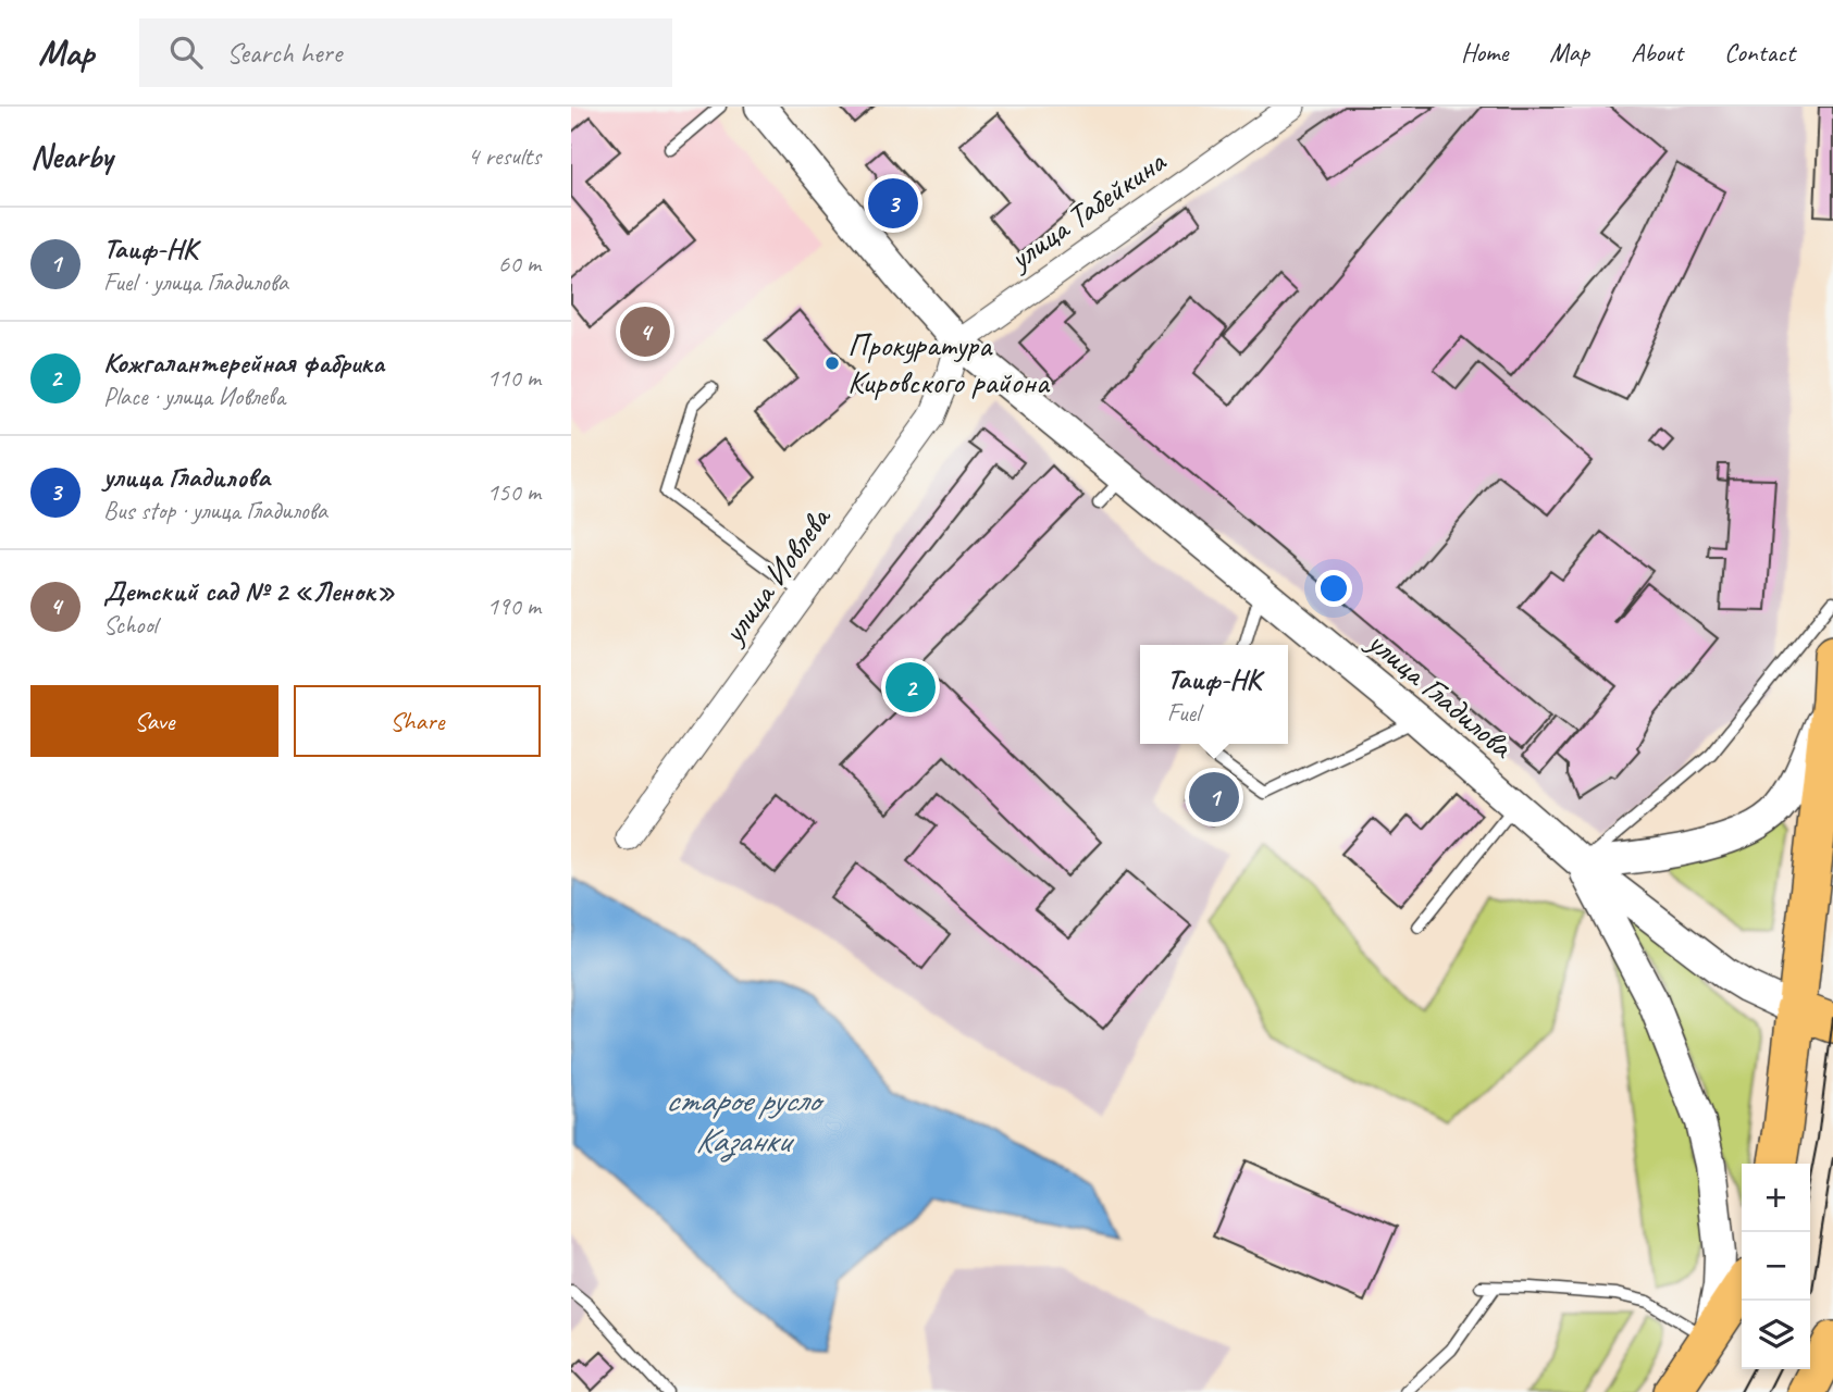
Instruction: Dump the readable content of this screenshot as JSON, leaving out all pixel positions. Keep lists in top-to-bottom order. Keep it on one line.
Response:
{"streets":{"street":["улица Табейкина","улица Иовлева","улица Гладилова"]},"crossings":[["улица Табейкина","улица Иовлева"],["улица Табейкина","улица Гладилова"],["улица Иовлева","улица Гладилова"]],"water":["старое русло Казанки"],"places":["Прокуратура Кировского района"],"page":{"header":"Map","search":"Search here","nav":["Home","Map","About","Contact"],"heading":["Nearby","4 results"],"pins":["3","4","2","1"],"list":[{"mark":"1","name":"Таиф-НК","note":"Fuel · улица Гладилова","value":"60 m"},{"mark":"2","name":"Кожгалантерейная фабрика","note":"Place · улица Иовлева","value":"110 m"},{"mark":"3","name":"улица Гладилова","note":"Bus stop · улица Гладилова","value":"150 m"},{"mark":"4","name":"Детский сад № 2 «Ленок»","note":"School","value":"190 m"}],"popup":["Таиф-НК","Fuel"],"buttons":["Save","Share"],"map_buttons":["+","−"]}}
